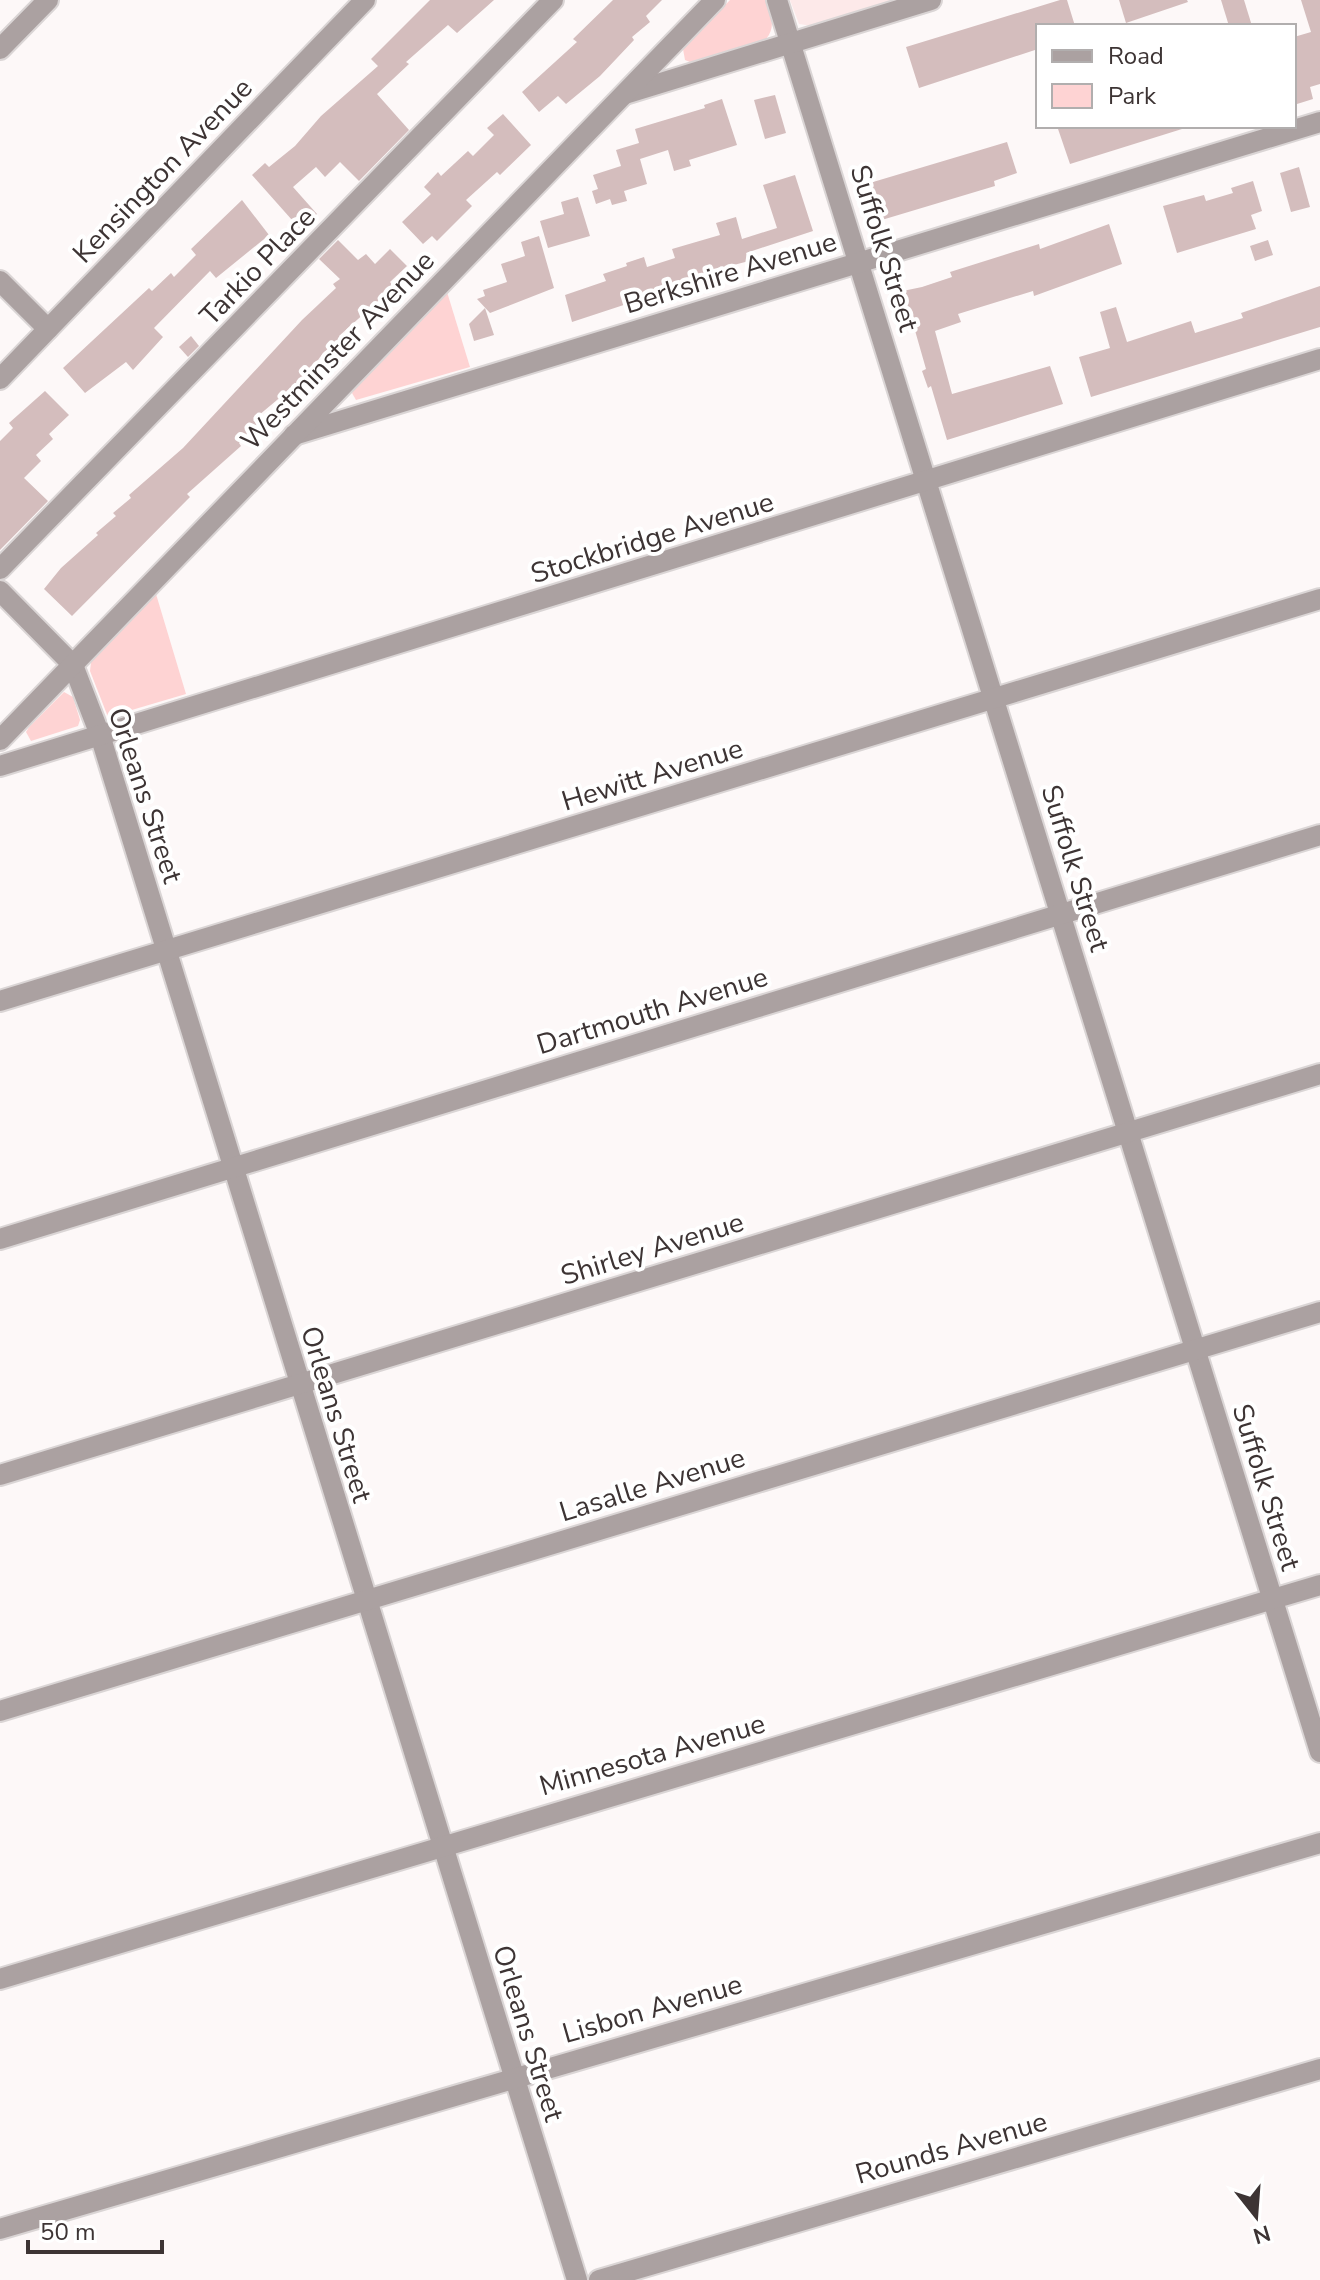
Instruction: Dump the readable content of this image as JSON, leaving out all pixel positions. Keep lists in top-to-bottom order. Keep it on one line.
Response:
{"streets":{"street":["Kensington Avenue","Suffolk Street","Tarkio Place","Berkshire Avenue","Westminster Avenue","Stockbridge Avenue","Hewitt Avenue","Orleans Street","Dartmouth Avenue","Shirley Avenue","Lasalle Avenue","Minnesota Avenue","Lisbon Avenue","Rounds Avenue"]},"crossings":[["Suffolk Street","Berkshire Avenue"],["Suffolk Street","Stockbridge Avenue"],["Suffolk Street","Hewitt Avenue"],["Suffolk Street","Dartmouth Avenue"],["Suffolk Street","Shirley Avenue"],["Suffolk Street","Lasalle Avenue"],["Suffolk Street","Minnesota Avenue"],["Berkshire Avenue","Westminster Avenue"],["Westminster Avenue","Orleans Street"],["Stockbridge Avenue","Orleans Street"],["Hewitt Avenue","Orleans Street"],["Orleans Street","Dartmouth Avenue"],["Orleans Street","Shirley Avenue"],["Orleans Street","Lasalle Avenue"],["Orleans Street","Minnesota Avenue"],["Orleans Street","Lisbon Avenue"]],"legend":["Road","Park"],"scale_bar":"50 m","north":"bottom"}
